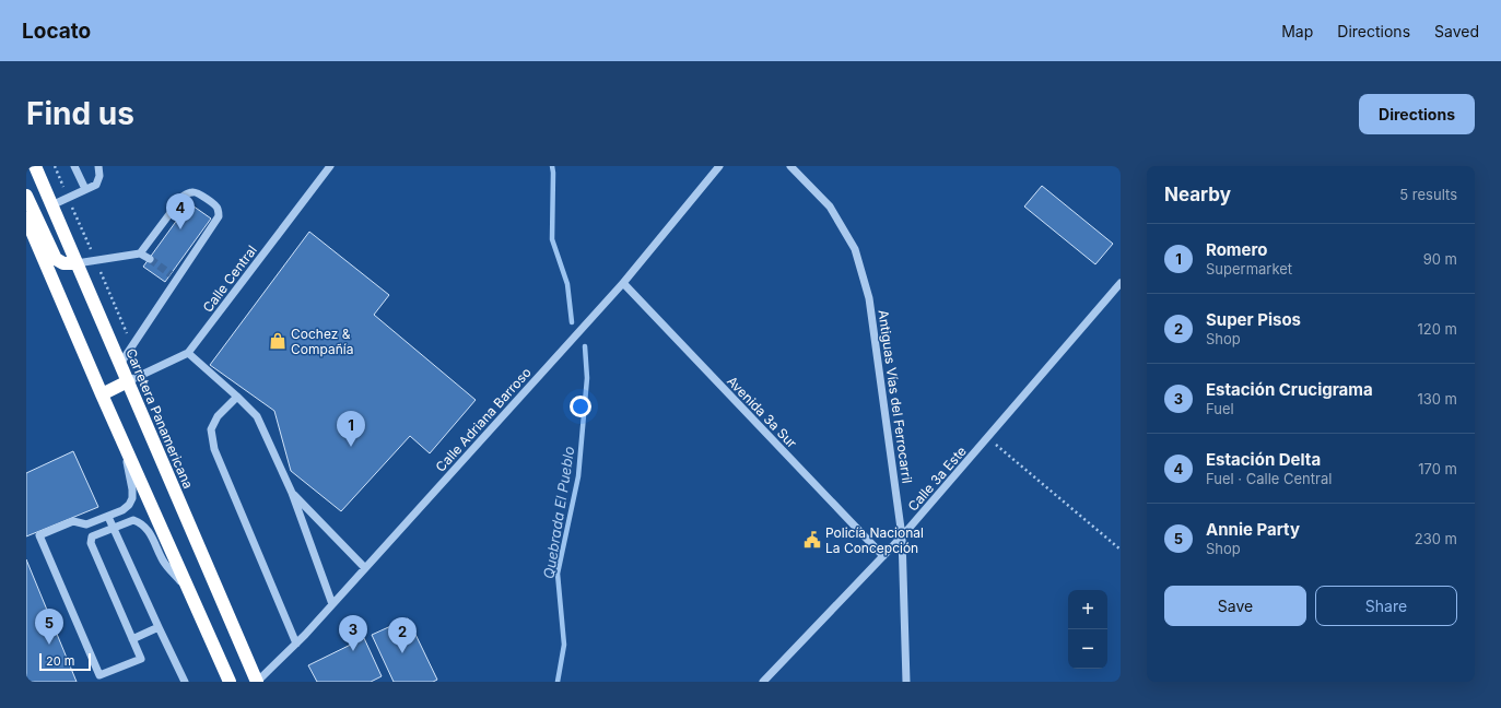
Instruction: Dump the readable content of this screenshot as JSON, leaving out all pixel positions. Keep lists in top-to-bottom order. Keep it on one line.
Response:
{"streets":{"highway":["Carretera Panamericana"],"street":["Calle Central","Antiguas Vías del Ferrocarril","Avenida 3a Sur","Calle Adriana Barroso","Calle 3a Este"]},"crossings":[["Antiguas Vías del Ferrocarril","Calle 3a Este"],["Avenida 3a Sur","Calle Adriana Barroso"],["Avenida 3a Sur","Calle 3a Este"],["Carretera Panamericana","Calle Adriana Barroso"]],"water":["Quebrada El Pueblo"],"places":{"shop":["Cochez & Compañía"],"public building":["Policía Nacional La Concepción"]},"scale_bar":"20 m","page":{"header":"Locato","nav":["Map","Directions","Saved"],"buttons":["Directions",["Save","Share"]],"title":"Find us","heading":["Nearby","5 results"],"pins":["4","1","5","3","2"],"list":[{"mark":"1","name":"Romero","note":"Supermarket","value":"90 m"},{"mark":"2","name":"Super Pisos","note":"Shop","value":"120 m"},{"mark":"3","name":"Estación Crucigrama","note":"Fuel","value":"130 m"},{"mark":"4","name":"Estación Delta","note":"Fuel · Calle Central","value":"170 m"},{"mark":"5","name":"Annie Party","note":"Shop","value":"230 m"}],"map_buttons":["+","−"],"scale":"20 m"}}
